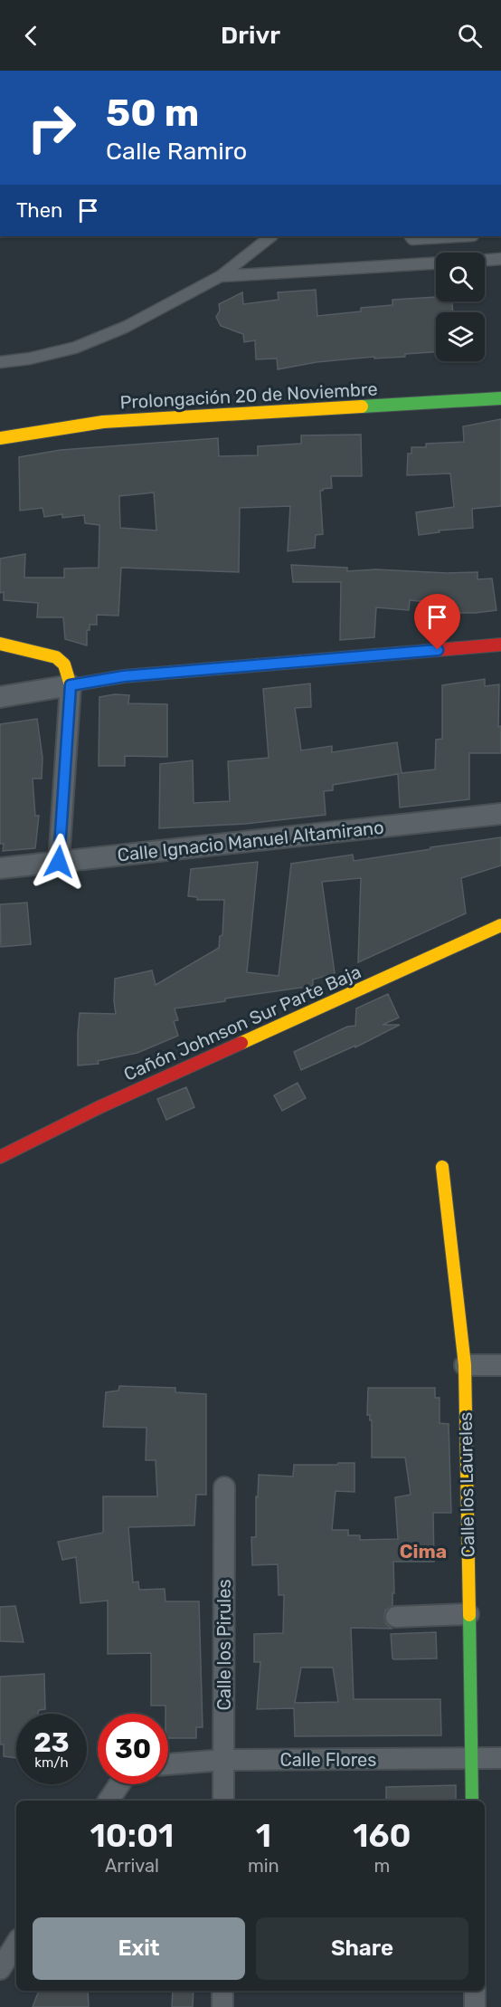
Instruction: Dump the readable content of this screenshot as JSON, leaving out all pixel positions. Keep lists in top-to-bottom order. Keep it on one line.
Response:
{"streets":{"street":["Prolongación 20 de Noviembre","Calle Ignacio Manuel Altamirano","Cañón Johnson Sur Parte Baja","Calle los Laureles","Calle los Pirules","Calle Flores"]},"crossings":[["Calle los Laureles","Calle Flores"],["Calle los Pirules","Calle Flores"]],"districts":["Cima"],"page":{"header":"Drivr","turn":["50 m","Calle Ramiro"],"then":"Then","speed":"23 km/h","limit":"30","eta":["10:01","Arrival","1","min","160","m"],"buttons":["Exit","Share"]}}
